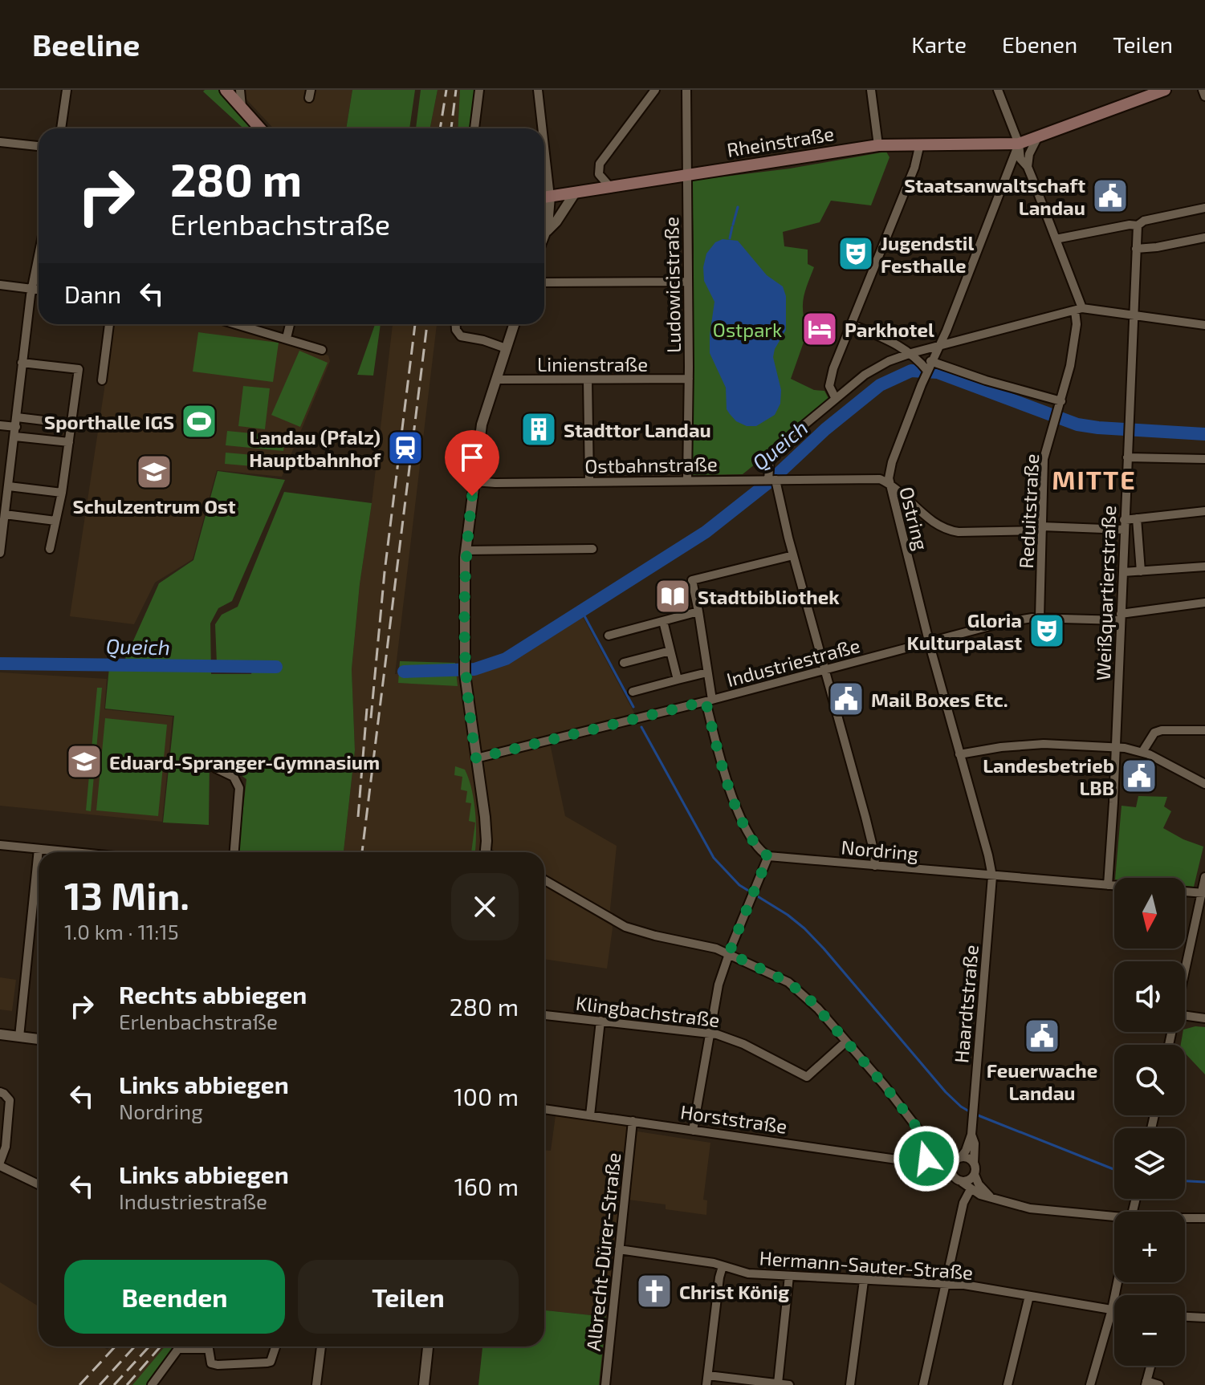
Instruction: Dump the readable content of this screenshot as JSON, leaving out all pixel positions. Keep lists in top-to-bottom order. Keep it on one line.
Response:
{"streets":{"main road":["Rheinstraße"],"street":["Ludowicistraße","Linienstraße","Ostbahnstraße","Reduitstraße","Ostring","Weißquartierstraße","Industriestraße","Nordring","Haardtstraße","Klingbachstraße","Horststraße","Albrecht-Dürer-Straße","Hermann-Sauter-Straße"]},"crossings":[["Rheinstraße","Ludowicistraße"],["Rheinstraße","Ostring"],["Ludowicistraße","Linienstraße"],["Ludowicistraße","Ostbahnstraße"],["Ostbahnstraße","Ostring"],["Reduitstraße","Industriestraße"],["Ostring","Industriestraße"],["Ostring","Nordring"],["Ostring","Haardtstraße"],["Weißquartierstraße","Industriestraße"],["Weißquartierstraße","Nordring"],["Nordring","Haardtstraße"],["Haardtstraße","Horststraße"],["Horststraße","Albrecht-Dürer-Straße"],["Albrecht-Dürer-Straße","Hermann-Sauter-Straße"]],"districts":["MITTE"],"water":["Queich"],"parks":["Ostpark"],"places":{"public building":["Staatsanwaltschaft Landau","Mail Boxes Etc.","Landesbetrieb LBB","Feuerwache Landau"],"theatre":["Jugendstil Festhalle","Gloria Kulturpalast"],"hotel":["Parkhotel"],"sports":["Sporthalle IGS"],"building":["Stadttor Landau"],"station":["Landau (Pfalz) Hauptbahnhof"],"school or university":["Schulzentrum Ost","Eduard-Spranger-Gymnasium"],"library":["Stadtbibliothek"],"church":["Christ König"]},"north":"bottom","page":{"header":"Beeline","nav":["Karte","Ebenen","Teilen"],"turn":["280 m","Erlenbachstraße"],"then":"Dann","heading":["13 Min.","1.0 km · 11:15"],"map_buttons":["+","−"],"list":[{"name":"Rechts abbiegen","note":"Erlenbachstraße","value":"280 m"},{"name":"Links abbiegen","note":"Nordring","value":"100 m"},{"name":"Links abbiegen","note":"Industriestraße","value":"160 m"}],"buttons":["Beenden","Teilen"]}}
